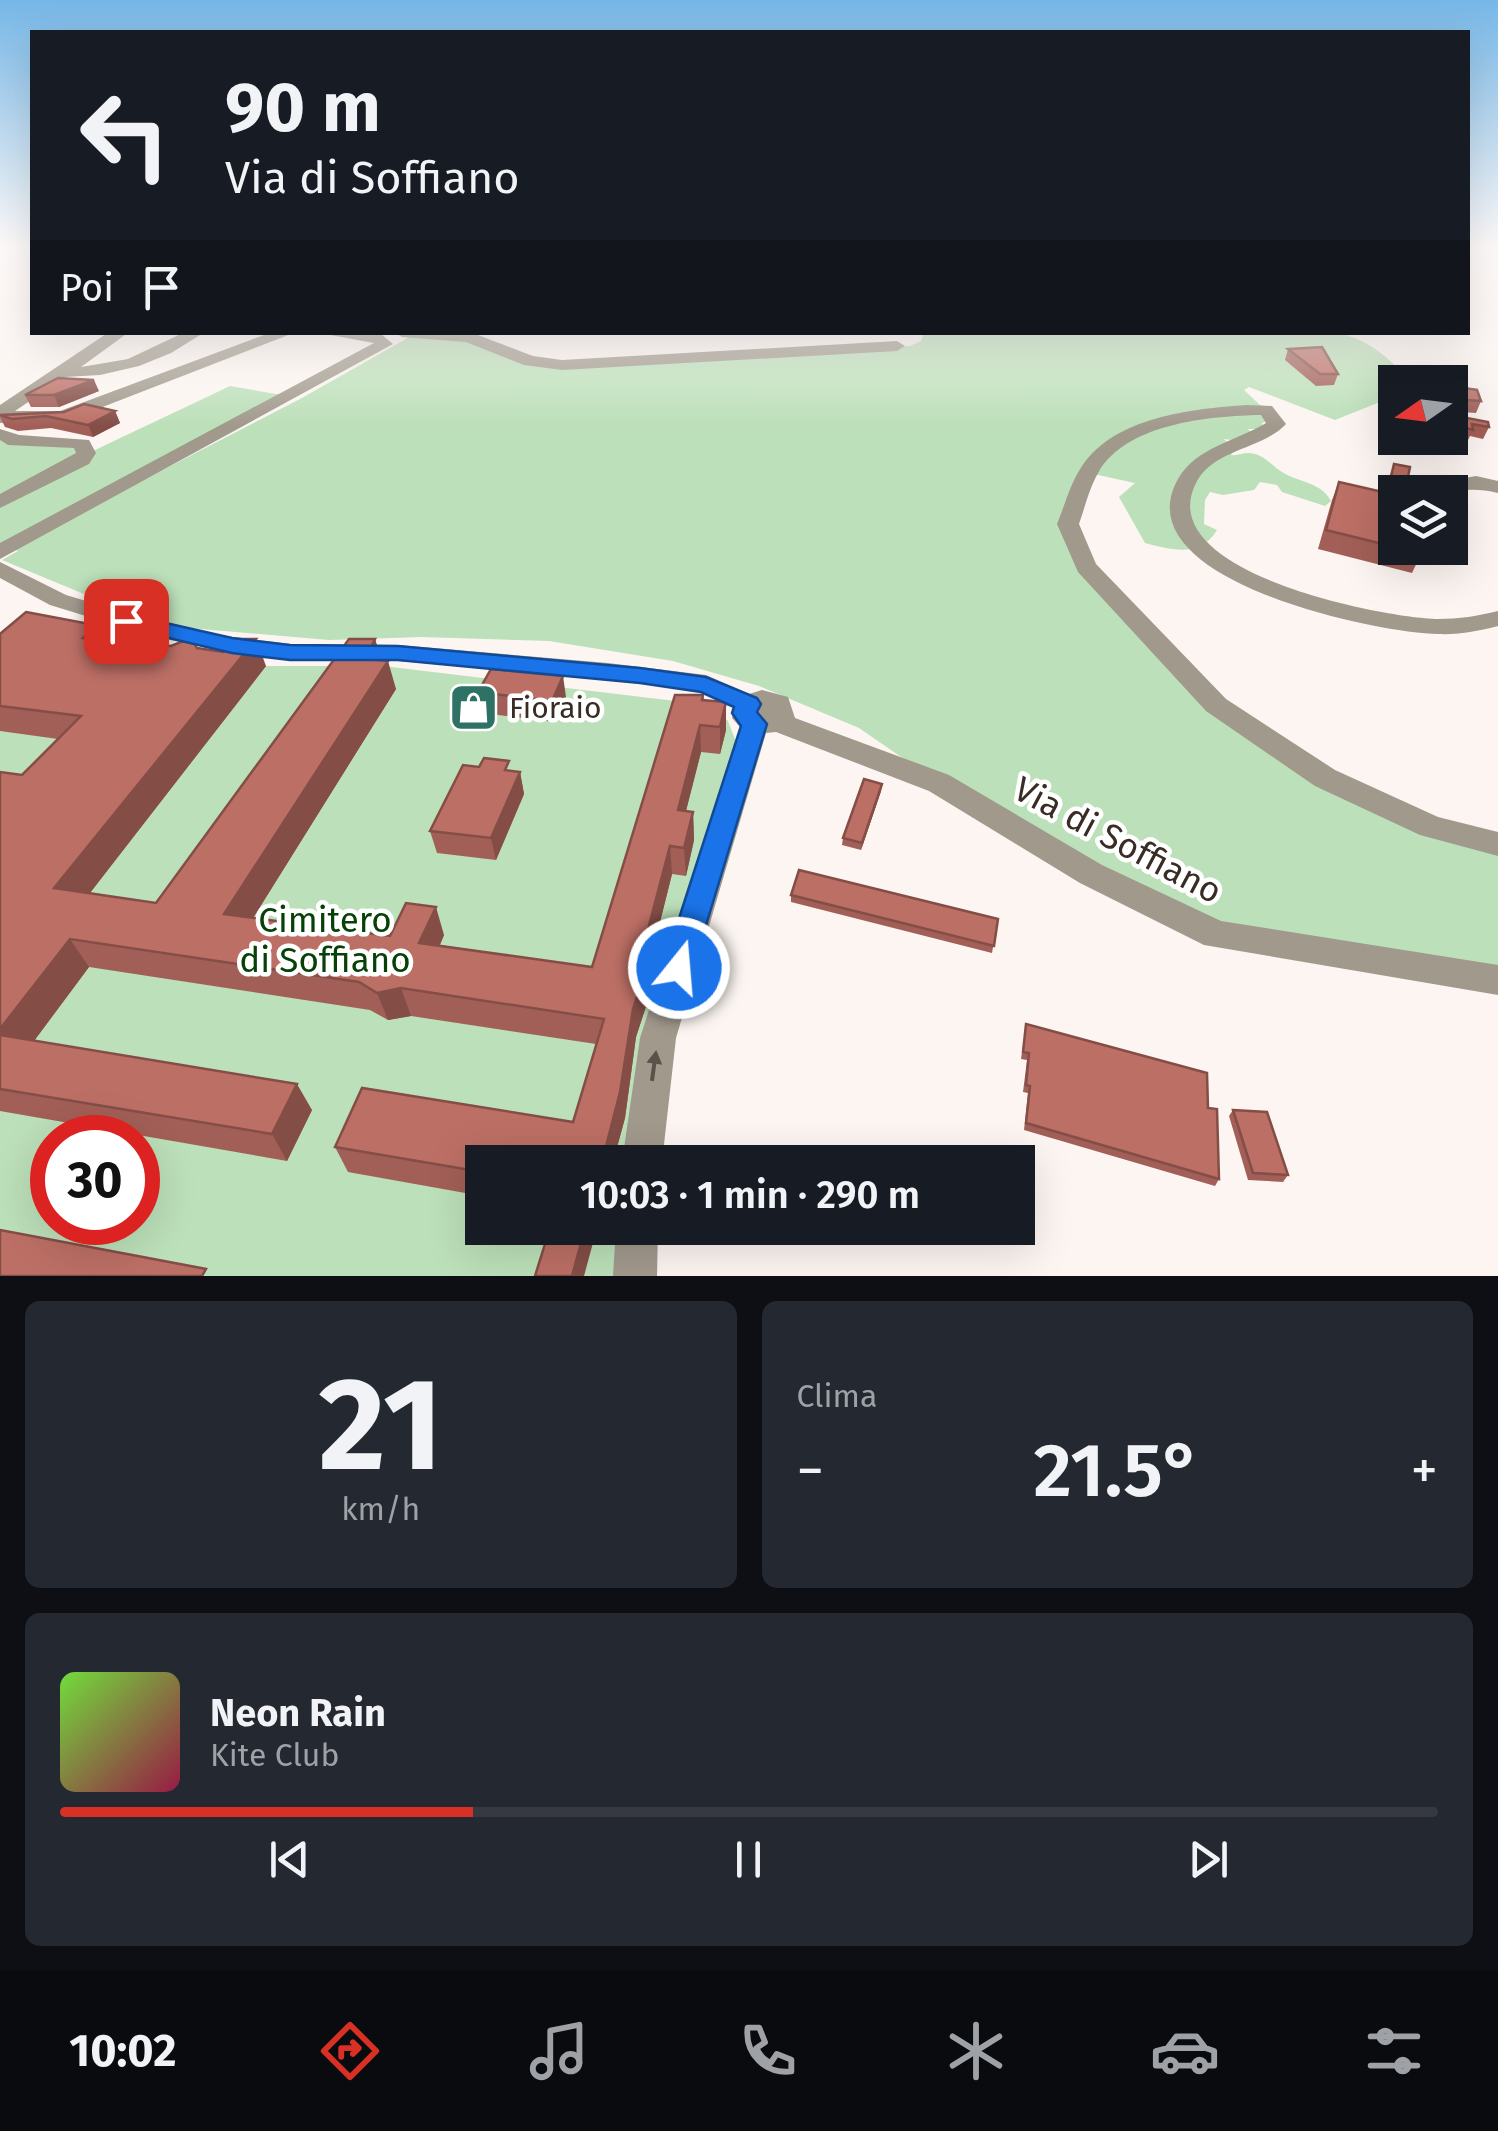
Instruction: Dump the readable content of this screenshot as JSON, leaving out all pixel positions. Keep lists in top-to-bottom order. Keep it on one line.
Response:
{"streets":{"street":["Via di Soffiano"]},"parks":["Cimitero di Soffiano"],"places":{"shop":["Fioraio"]},"north":"left","page":{"turn":["90 m","Via di Soffiano"],"then":"Poi","limit":"30","trip":"10:03 · 1 min · 290 m","tile":[["21","km/h"],"Clima"],"heat":["−","21.5°","+"],"song":["Neon Rain","Kite Club"],"tabs":"10:02"}}
